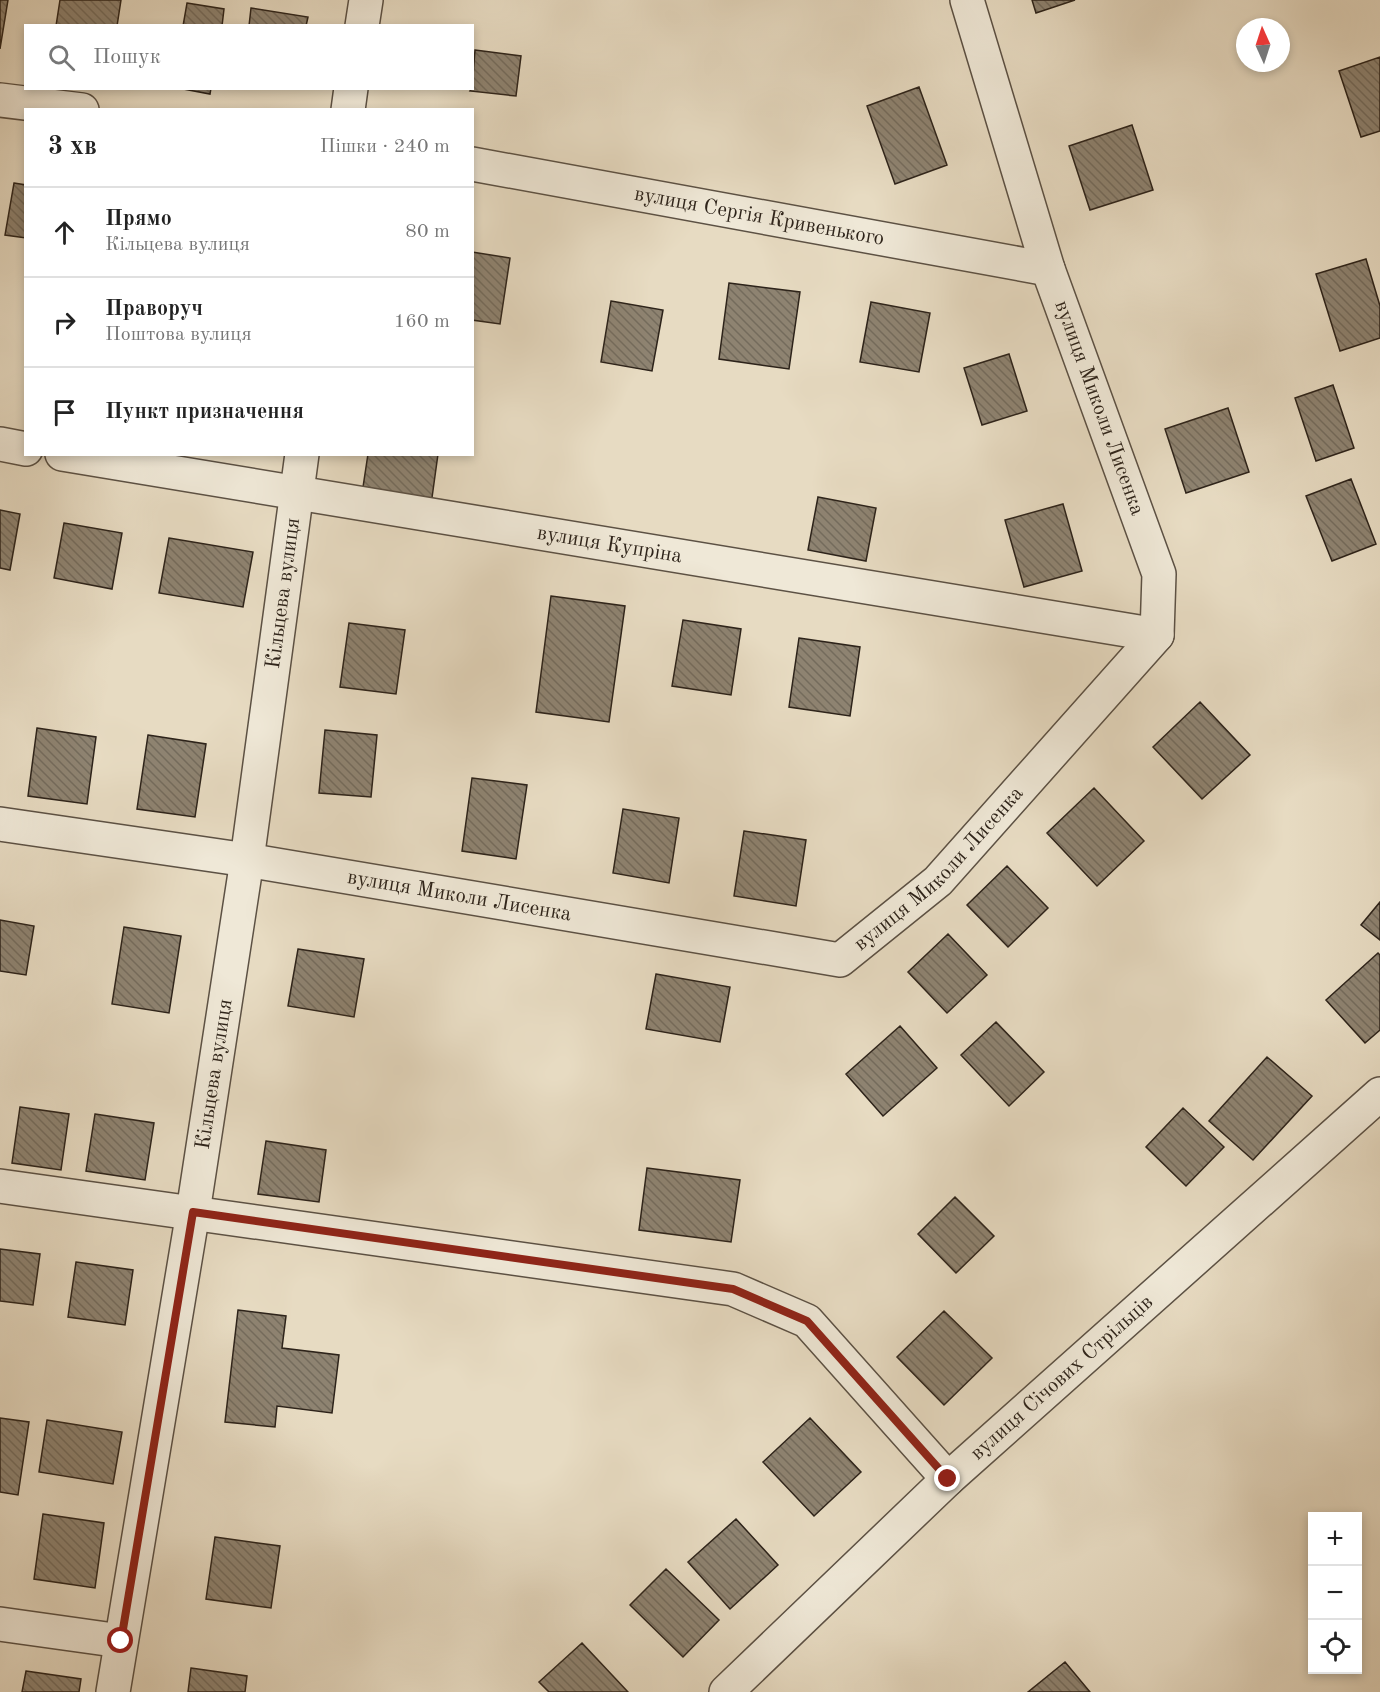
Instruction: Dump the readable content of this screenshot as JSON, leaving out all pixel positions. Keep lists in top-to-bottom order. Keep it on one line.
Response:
{"streets":{"street":["вулиця Сергія Кривенького","вулиця Миколи Лисенка","вулиця Купріна","Кільцева вулиця","вулиця Січових Стрільців"]},"crossings":[["вулиця Сергія Кривенького","вулиця Миколи Лисенка"],["вулиця Миколи Лисенка","вулиця Купріна"],["вулиця Миколи Лисенка","Кільцева вулиця"],["вулиця Купріна","Кільцева вулиця"]],"north":"top","page":{"search":"Пошук","heading":["3 хв","Пішки · 240 m"],"list":[["Прямо","Кільцева вулиця","80 m"],["Праворуч","Поштова вулиця","160 m"],"Пункт призначення"],"map_buttons":["+","−"]}}
